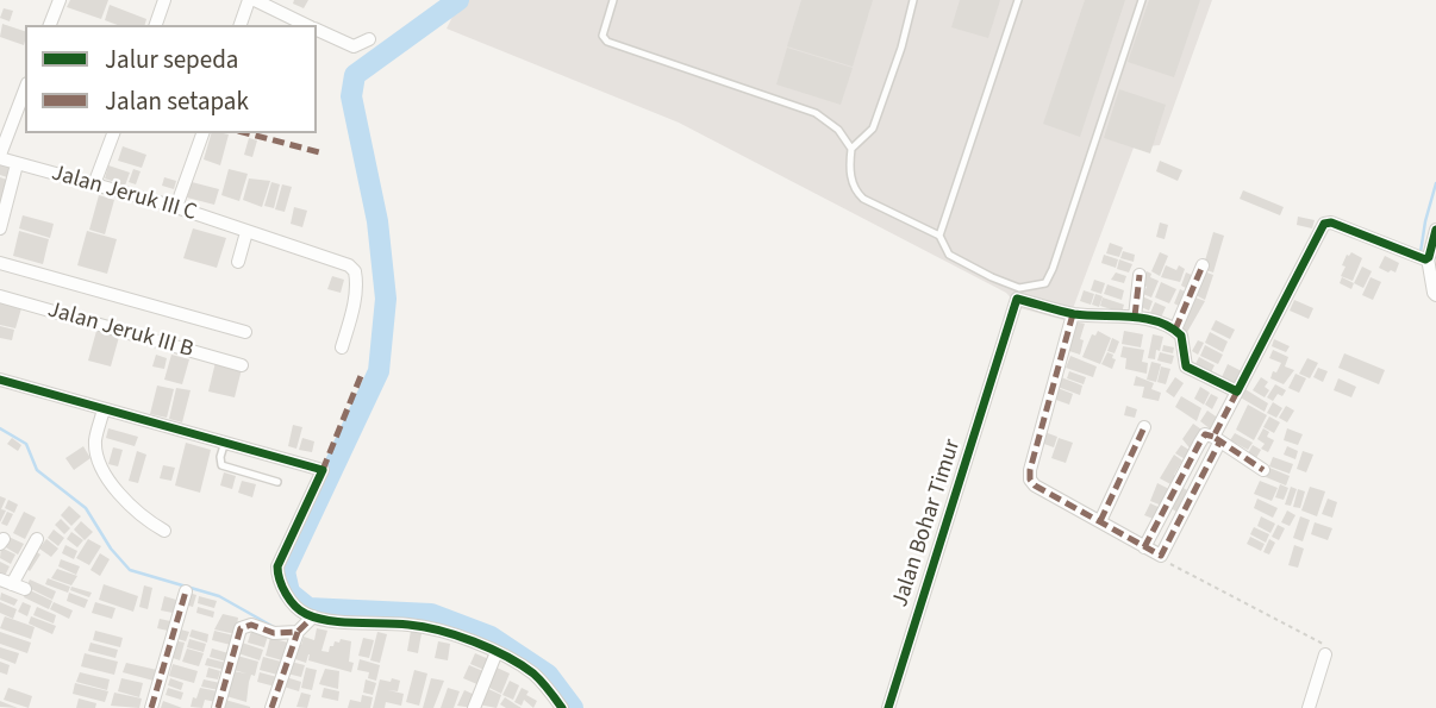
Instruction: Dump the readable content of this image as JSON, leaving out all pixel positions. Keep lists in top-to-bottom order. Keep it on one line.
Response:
{"streets":{"street":["Jalan Jeruk III C","Jalan Jeruk III B","Jalan Bohar Timur"]},"legend":["Jalur sepeda","Jalan setapak"]}
